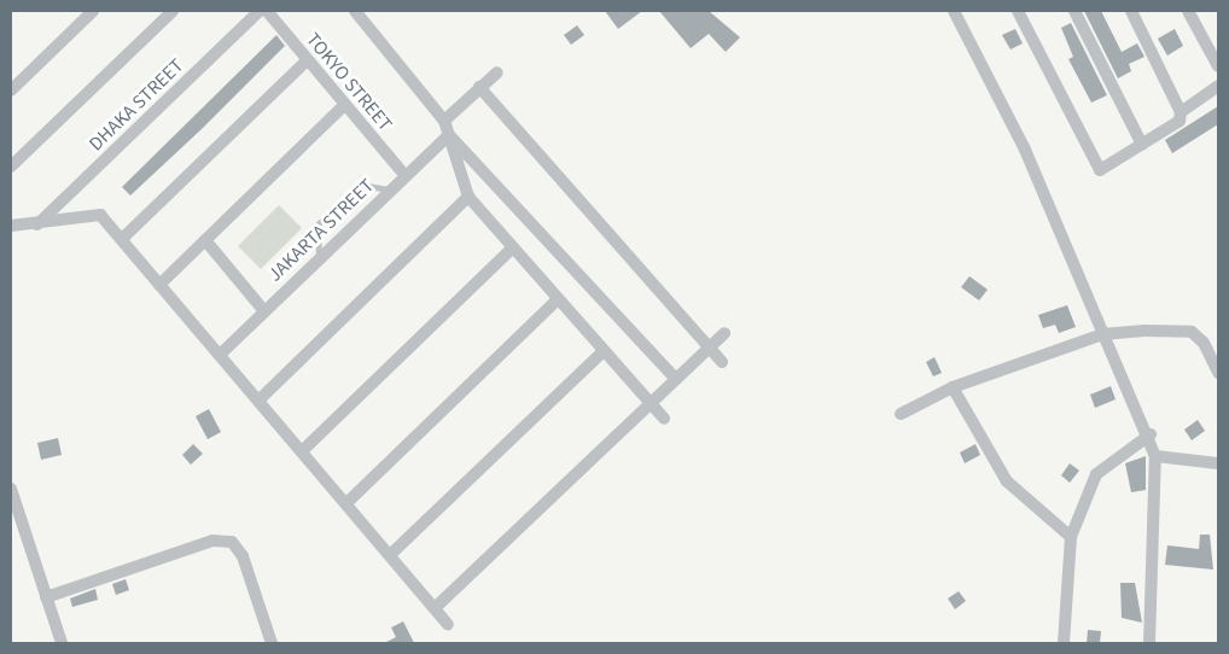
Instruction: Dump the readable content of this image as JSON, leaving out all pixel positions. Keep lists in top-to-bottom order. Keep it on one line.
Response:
{"streets":{"street":["TOKYO STREET","DHAKA STREET","JAKARTA STREET"]},"crossings":[["TOKYO STREET","JAKARTA STREET"]]}
